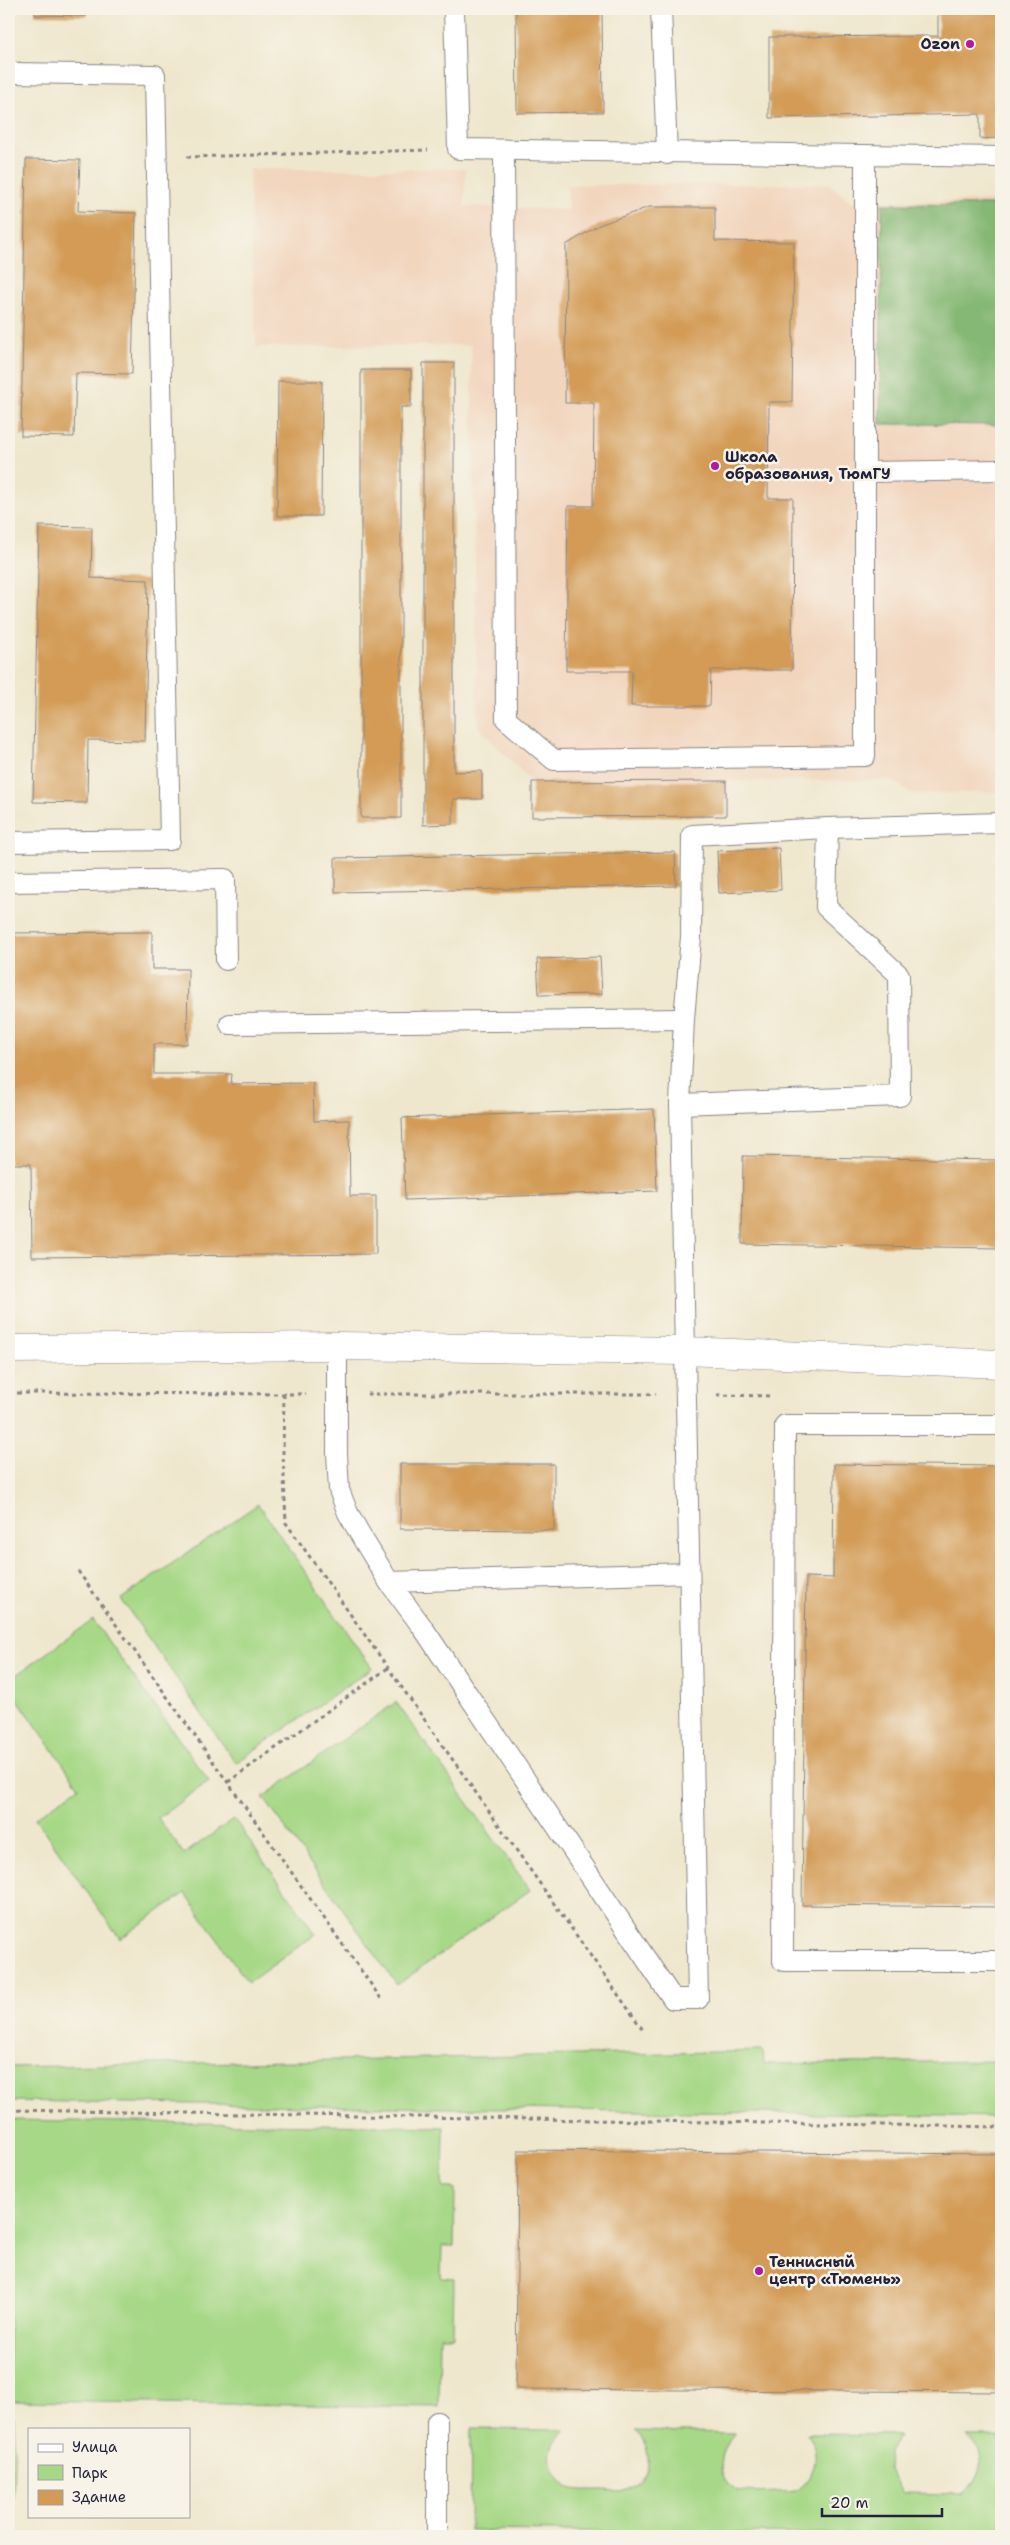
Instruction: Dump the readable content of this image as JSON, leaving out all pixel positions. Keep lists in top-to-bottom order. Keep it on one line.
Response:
{"places":["Ozon","Школа образования, ТюмГУ","Теннисный центр «Тюмень»"],"legend":["Улица","Парк","Здание"],"scale_bar":"20 m"}
